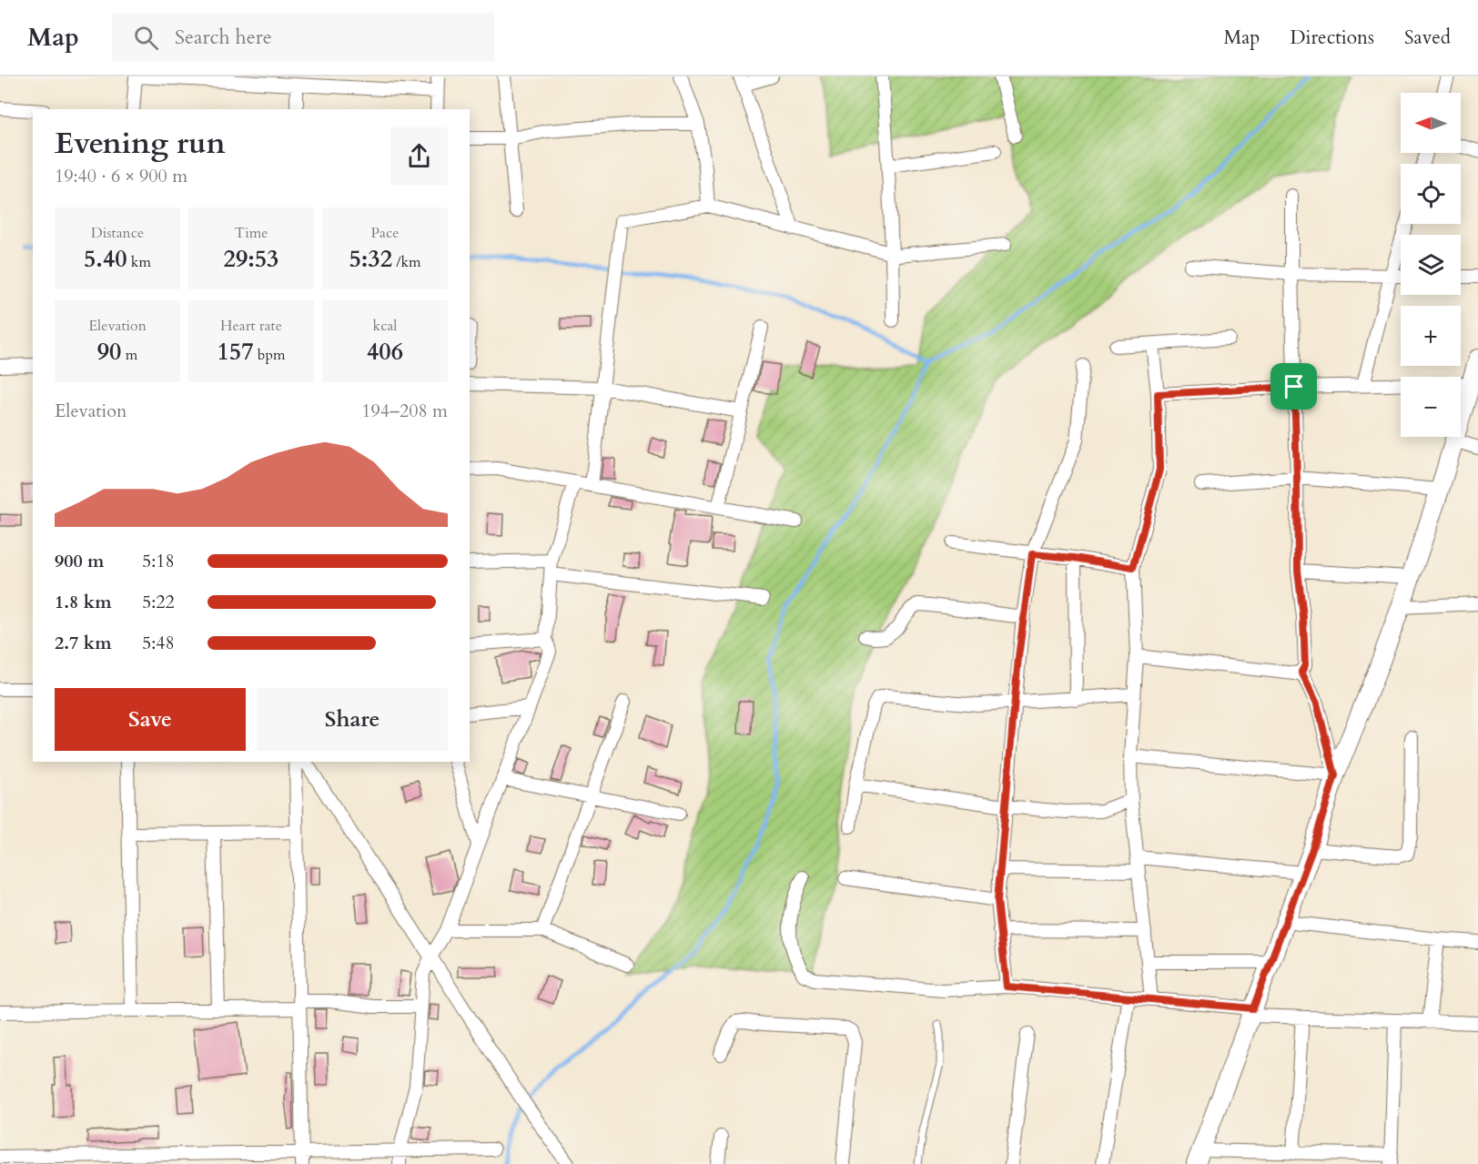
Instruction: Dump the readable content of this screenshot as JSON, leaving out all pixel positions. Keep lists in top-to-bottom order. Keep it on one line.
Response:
{"north":"left","page":{"header":"Map","search":"Search here","nav":["Map","Directions","Saved"],"map_buttons":["+","−"],"heading":["Evening run","19:40 · 6 × 900 m"],"stats":[["Distance","5.40 km"],["Time","29:53"],["Pace","5:32 /km"],["Elevation","90 m"],["Heart rate","157 bpm"],["kcal","406"]],"chart":["Elevation","194–208 m"],"list":[{"name":"900 m","note":"5:18"},{"name":"1.8 km","note":"5:22"},{"name":"2.7 km","note":"5:48"}],"buttons":["Save","Share"]}}
